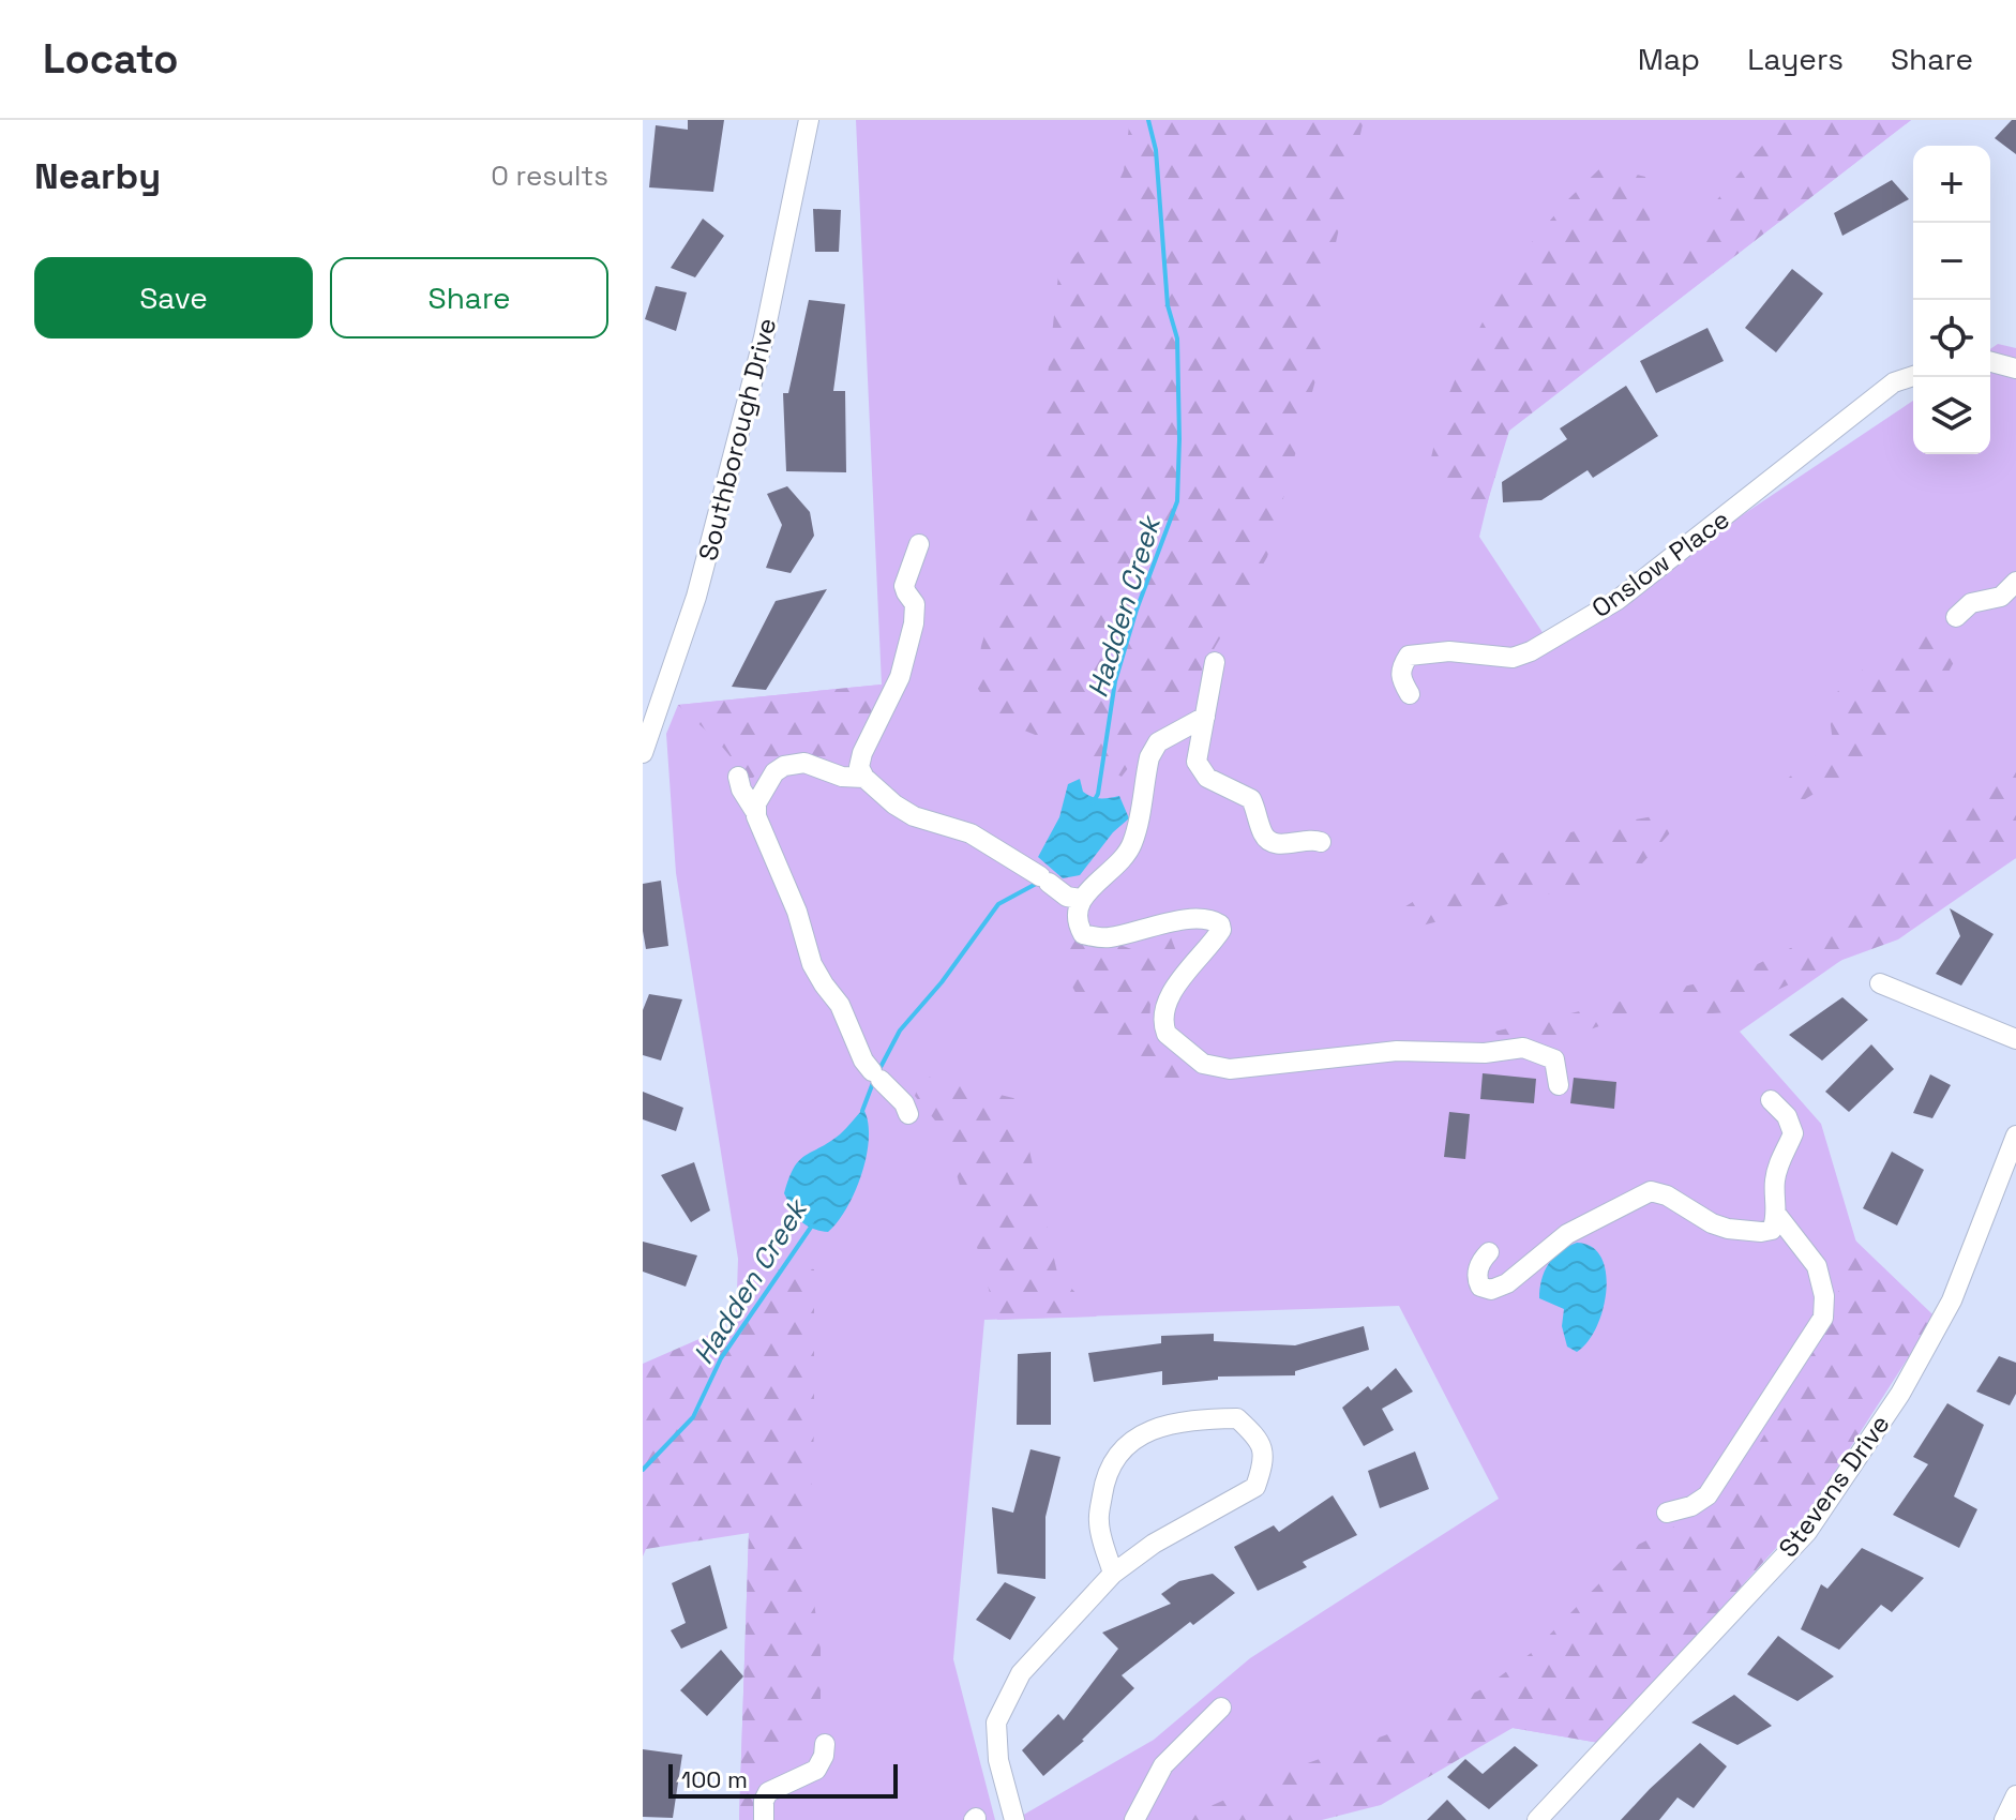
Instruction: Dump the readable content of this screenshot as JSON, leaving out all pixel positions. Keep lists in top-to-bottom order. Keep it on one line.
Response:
{"streets":{"street":["Southborough Drive","Onslow Place","Stevens Drive"]},"water":["Hadden Creek"],"scale_bar":"100 m","page":{"header":"Locato","nav":["Map","Layers","Share"],"heading":["Nearby","0 results"],"map_buttons":["+","−"],"buttons":["Save","Share"],"scale":"100 m"}}
